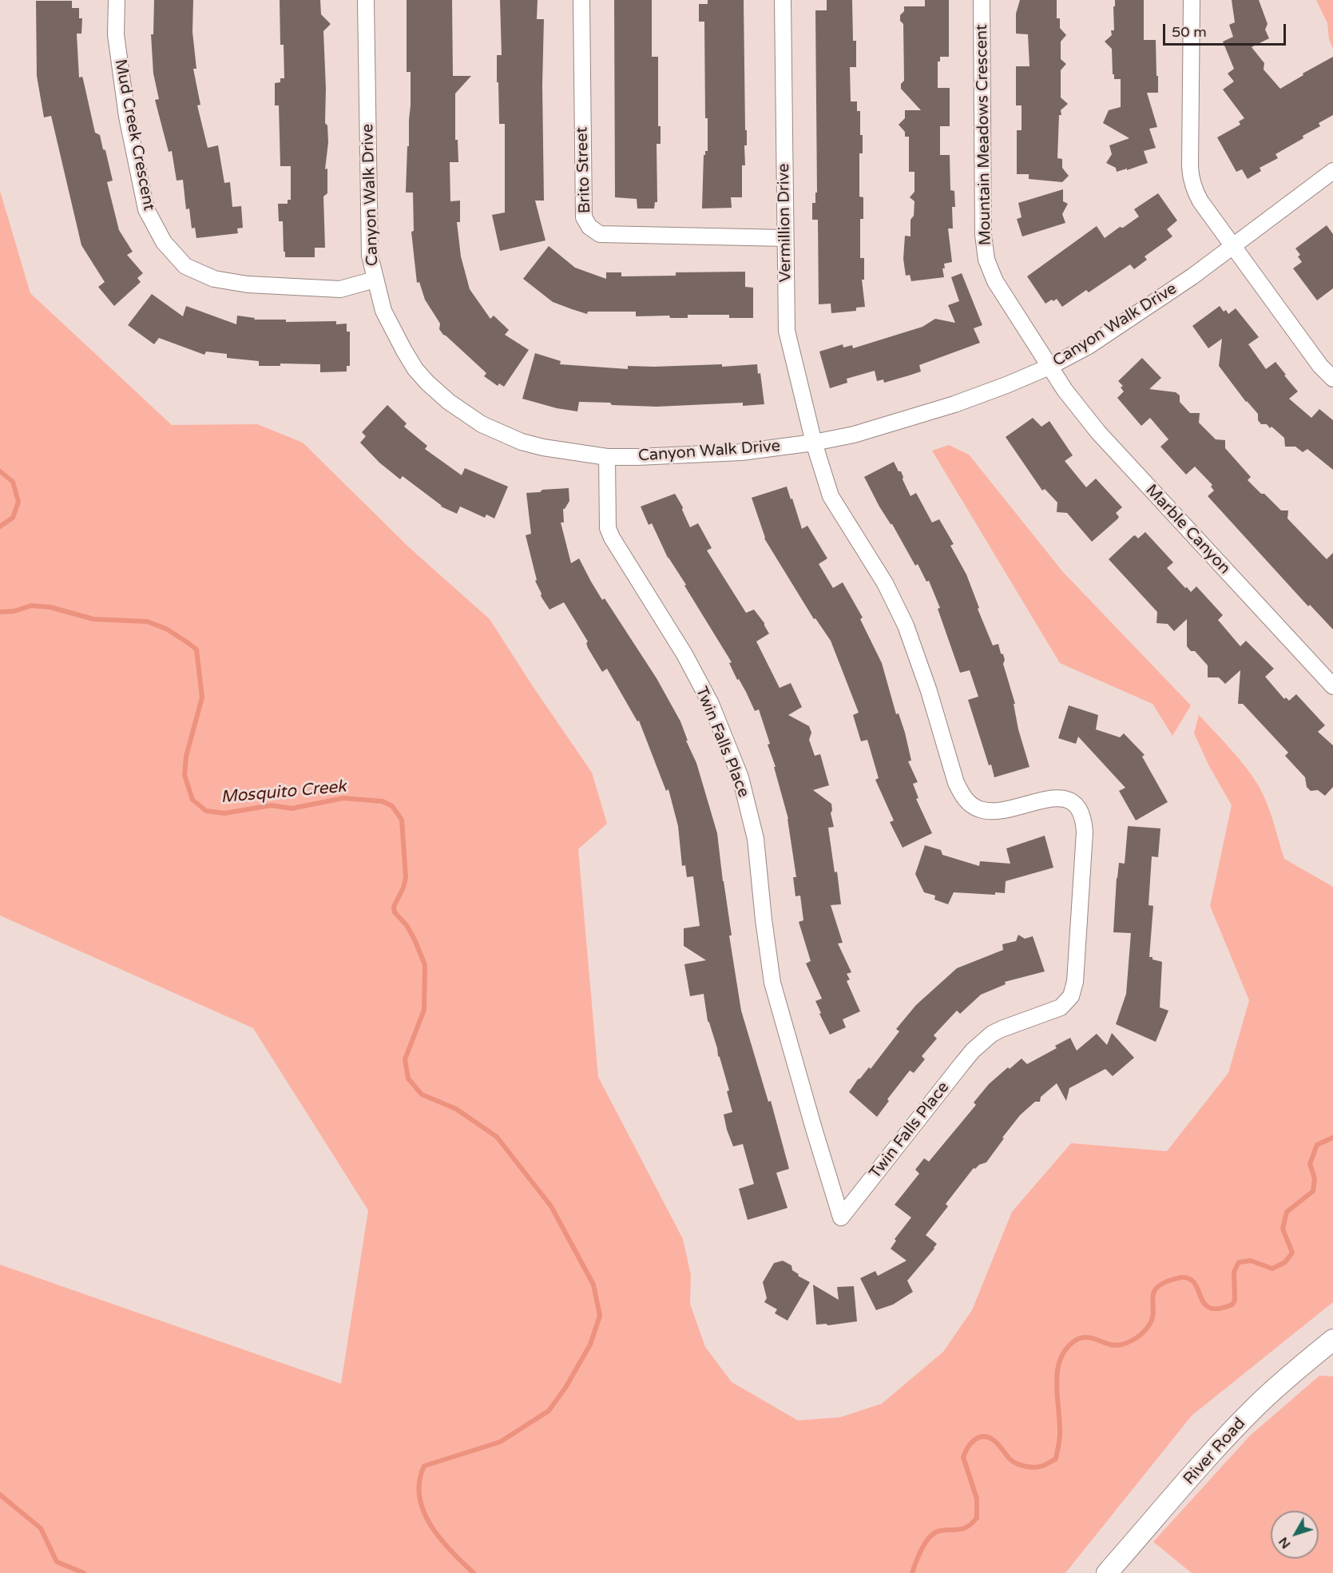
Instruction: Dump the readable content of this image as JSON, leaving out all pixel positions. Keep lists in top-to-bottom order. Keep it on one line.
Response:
{"streets":{"main road":["River Road"],"street":["Mud Creek Crescent","Mountain Meadows Crescent","Brito Street","Canyon Walk Drive","Vermillion Drive","Marble Canyon","Twin Falls Place"]},"crossings":[["Mud Creek Crescent","Canyon Walk Drive"],["Mountain Meadows Crescent","Canyon Walk Drive"],["Mountain Meadows Crescent","Marble Canyon"],["Brito Street","Vermillion Drive"],["Canyon Walk Drive","Vermillion Drive"],["Canyon Walk Drive","Marble Canyon"],["Canyon Walk Drive","Twin Falls Place"],["Vermillion Drive","Twin Falls Place"]],"water":["Mosquito Creek"],"scale_bar":"50 m","north":"bottom left"}
